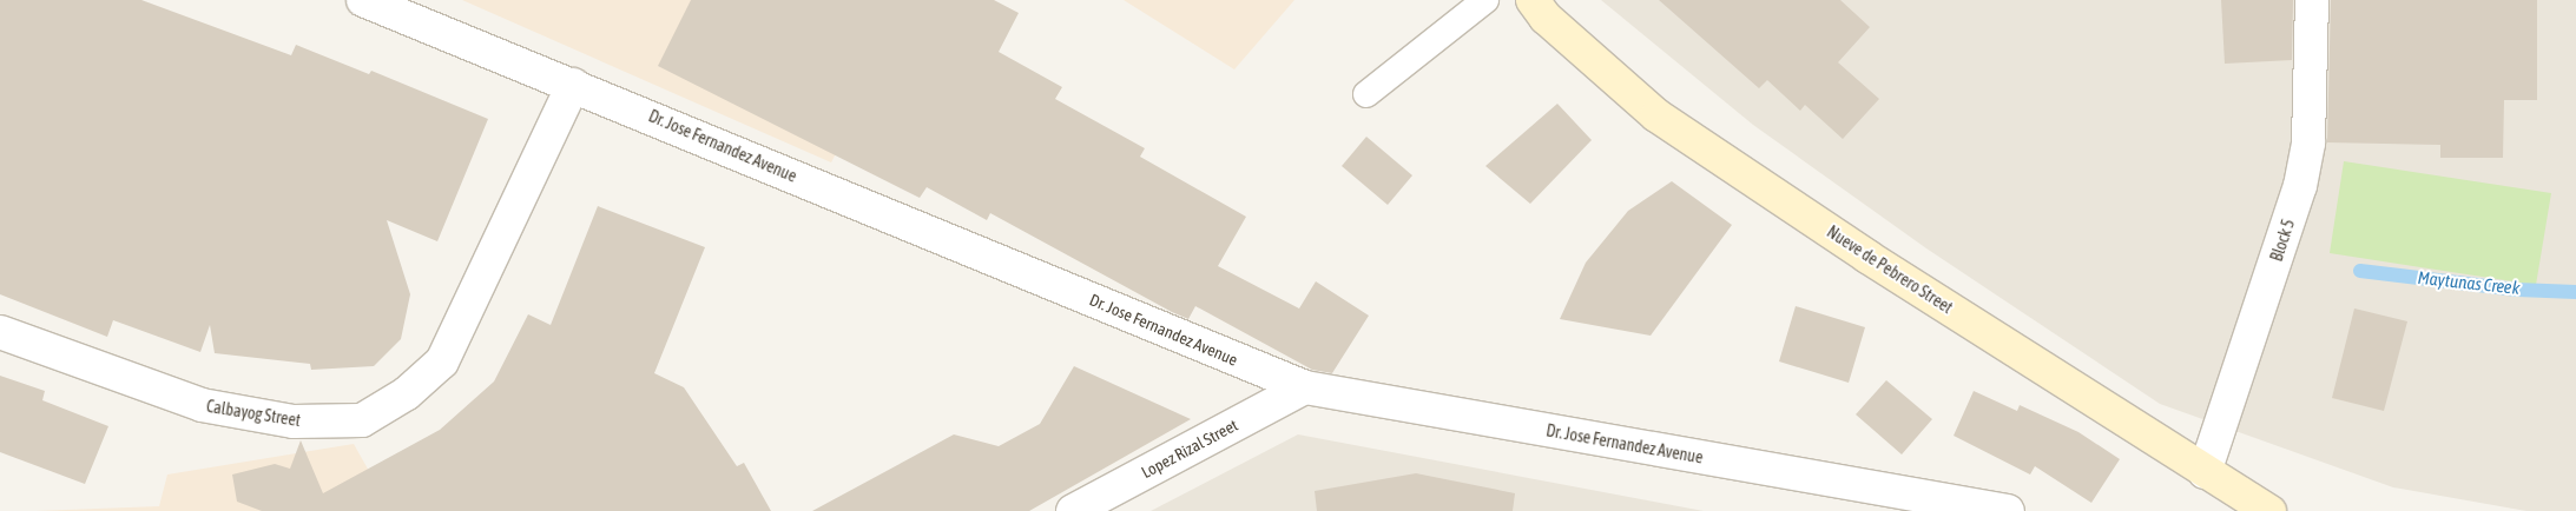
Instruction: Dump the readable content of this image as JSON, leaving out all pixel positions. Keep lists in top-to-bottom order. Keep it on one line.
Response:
{"streets":{"main road":["Nueve de Pebrero Street"],"street":["Dr. Jose Fernandez Avenue","Block 5","Calbayog Street","Lopez Rizal Street"]},"crossings":[["Dr. Jose Fernandez Avenue","Calbayog Street"],["Dr. Jose Fernandez Avenue","Lopez Rizal Street"],["Block 5","Nueve de Pebrero Street"]],"water":["Maytunas Creek"]}
